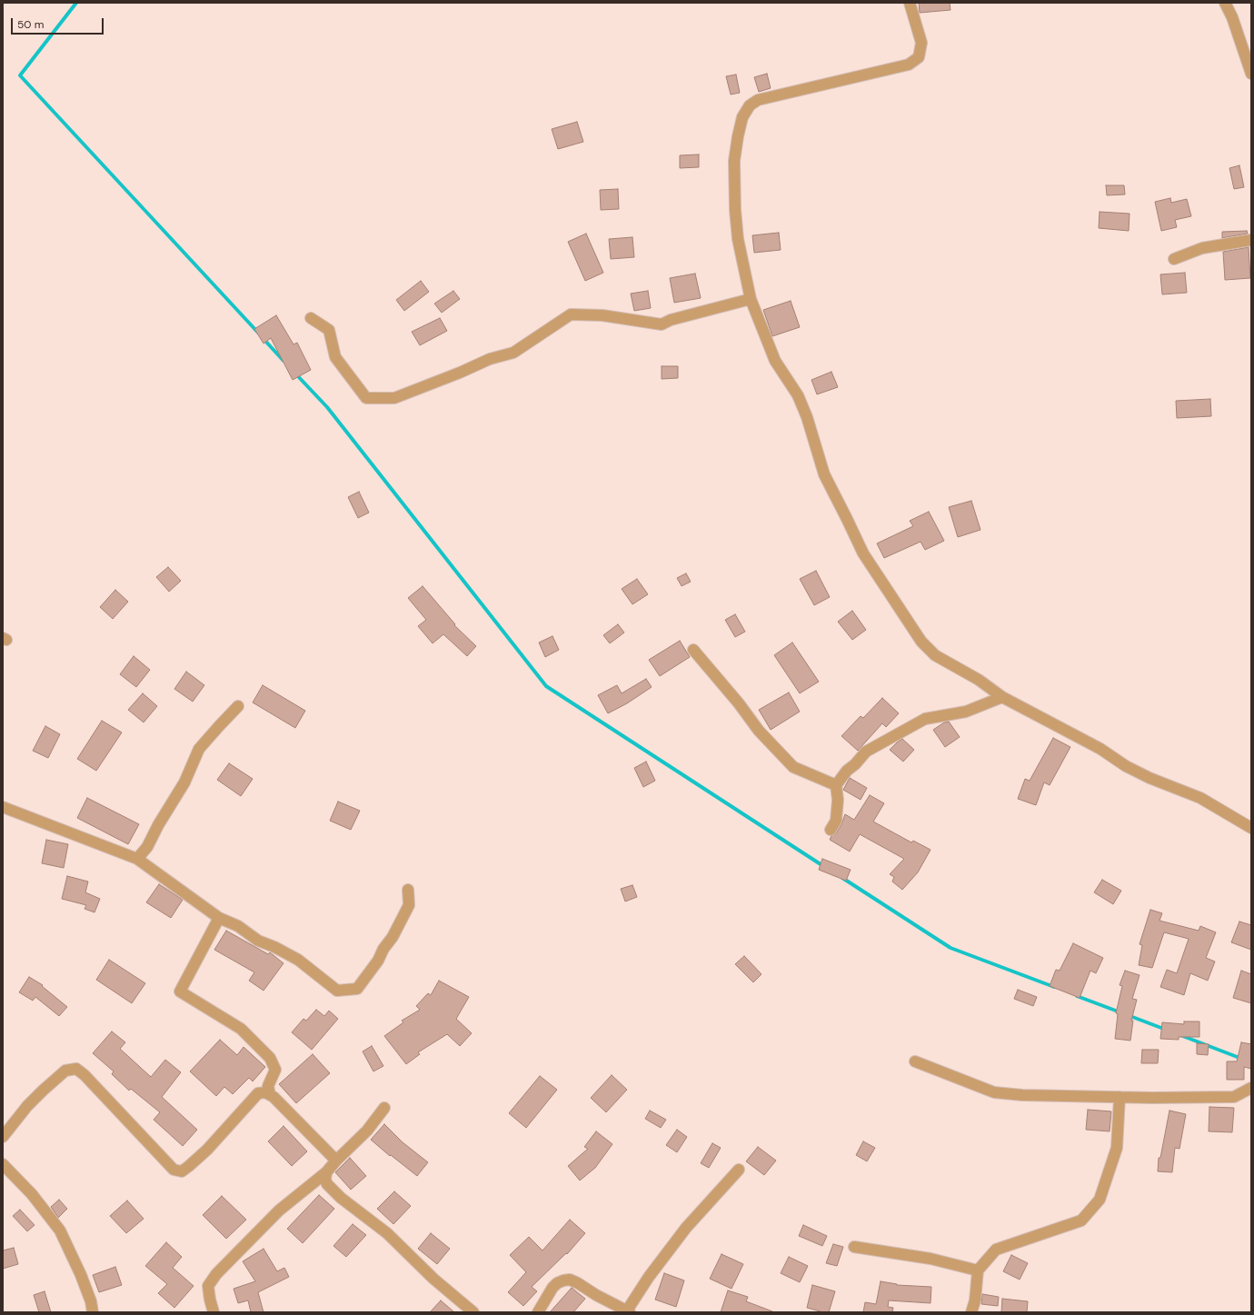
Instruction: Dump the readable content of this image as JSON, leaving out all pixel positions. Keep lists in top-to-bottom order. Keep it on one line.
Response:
{"scale_bar":"50 m"}
